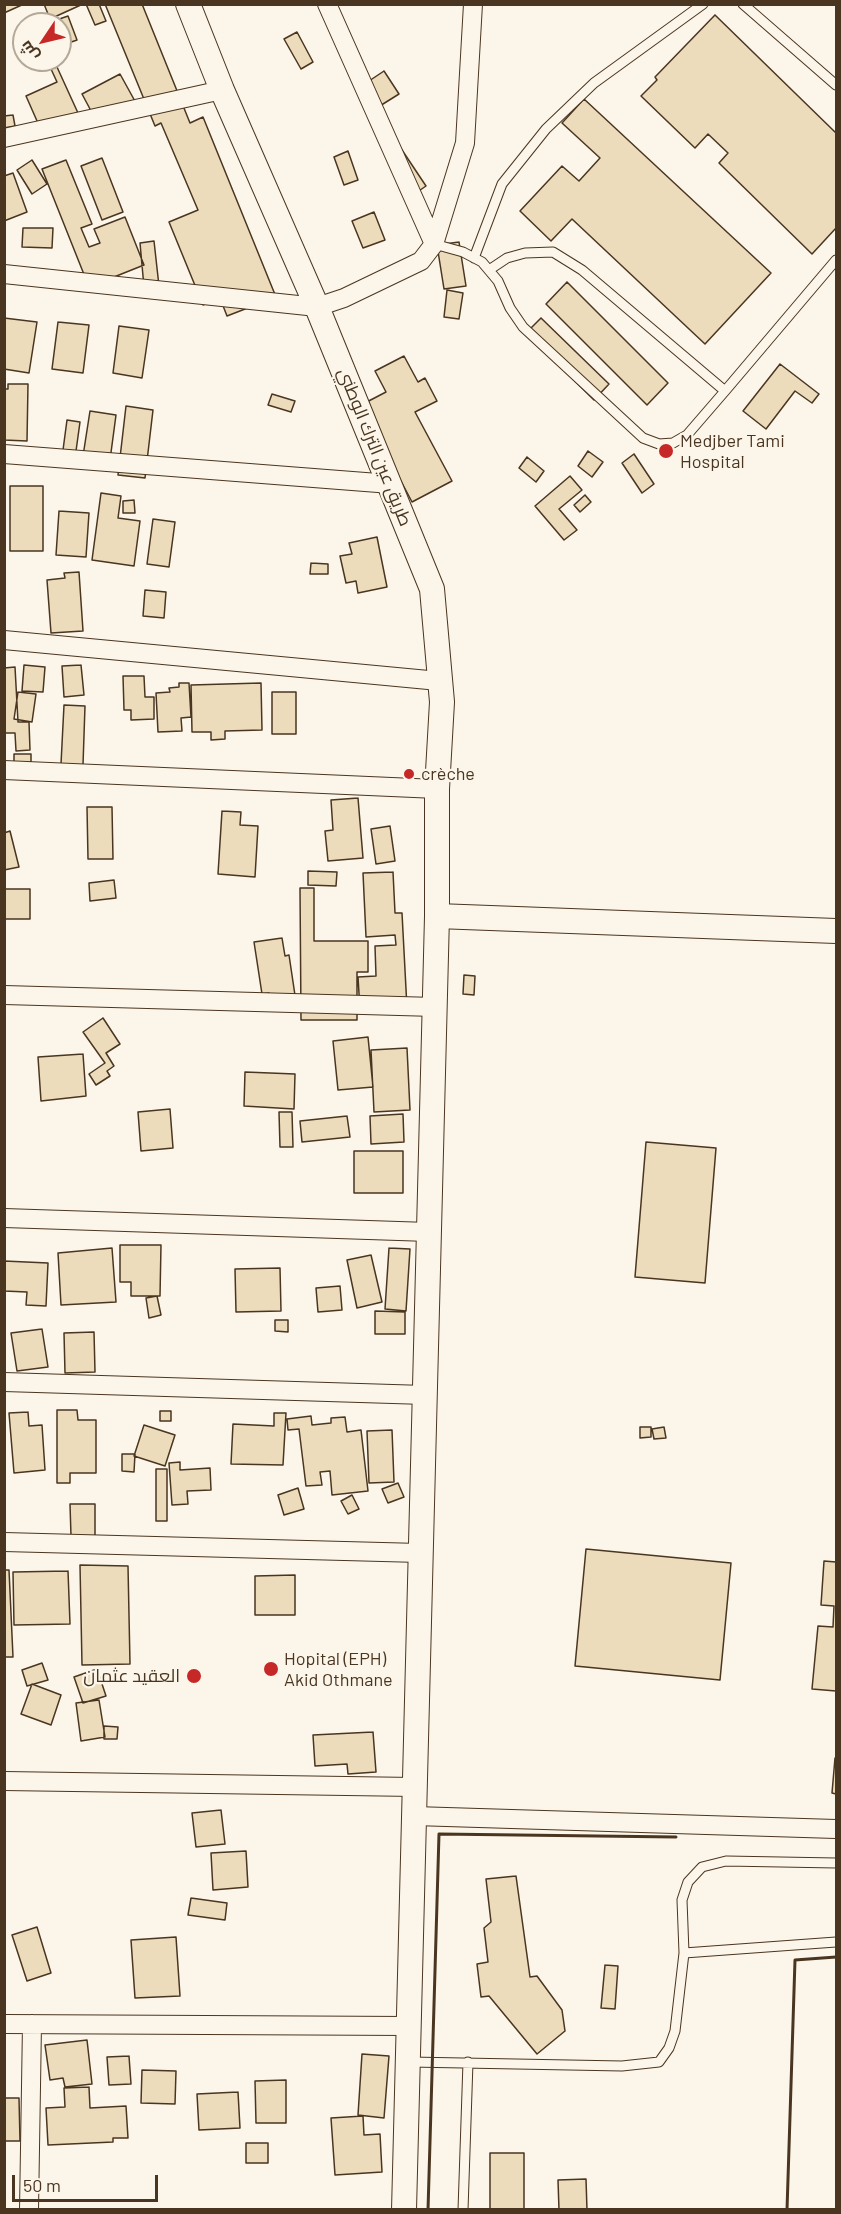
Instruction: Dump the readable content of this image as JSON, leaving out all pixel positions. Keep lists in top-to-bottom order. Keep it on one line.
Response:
{"streets":{"main road":["طريق عين الترك الوطني"]},"places":["Medjber Tami Hospital","crèche","Hopital (EPH) Akid Othmane","العقيد عثمان"],"scale_bar":"50 m","north":"bottom left"}
